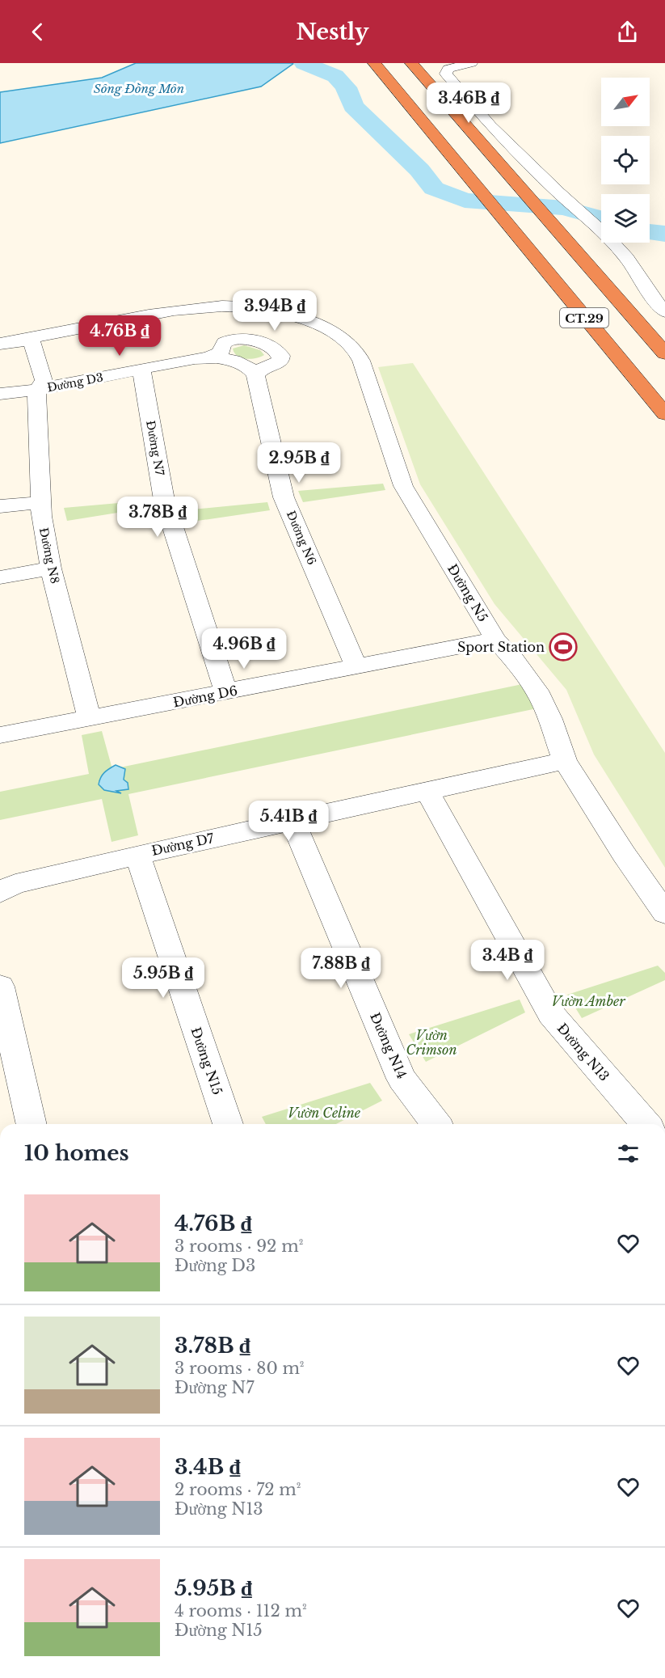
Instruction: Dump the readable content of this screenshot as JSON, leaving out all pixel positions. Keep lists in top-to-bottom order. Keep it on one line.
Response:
{"streets":{"highway":["CT.29"],"street":["Đường D3","Đường N7","Đường N6","Đường N8","Đường N5","Đường D6","Đường D7","Đường N14","Đường N13","Đường N15"]},"crossings":[["Đường D3","Đường N7"],["Đường D3","Đường N8"],["Đường N7","Đường D6"],["Đường N6","Đường D6"],["Đường N8","Đường N5"],["Đường N8","Đường D6"],["Đường N5","Đường D6"],["Đường N5","Đường D7"],["Đường D7","Đường N14"],["Đường D7","Đường N13"],["Đường D7","Đường N15"]],"water":["Sông Đồng Môn"],"parks":["Vườn Amber","Vườn Crimson","Vườn Celine"],"places":{"sports":["Sport Station"]},"north":"top right","page":{"header":"Nestly","price":["3.46B ₫","3.94B ₫","4.76B ₫","2.95B ₫","3.78B ₫","4.96B ₫","5.41B ₫","3.4B ₫","7.88B ₫","5.95B ₫"],"heading":"10 homes","list":[{"name":"4.76B ₫","note":"3 rooms · 92 m² · Đường D3"},{"name":"3.78B ₫","note":"3 rooms · 80 m² · Đường N7"},{"name":"3.4B ₫","note":"2 rooms · 72 m² · Đường N13"},{"name":"5.95B ₫","note":"4 rooms · 112 m² · Đường N15"}]}}
